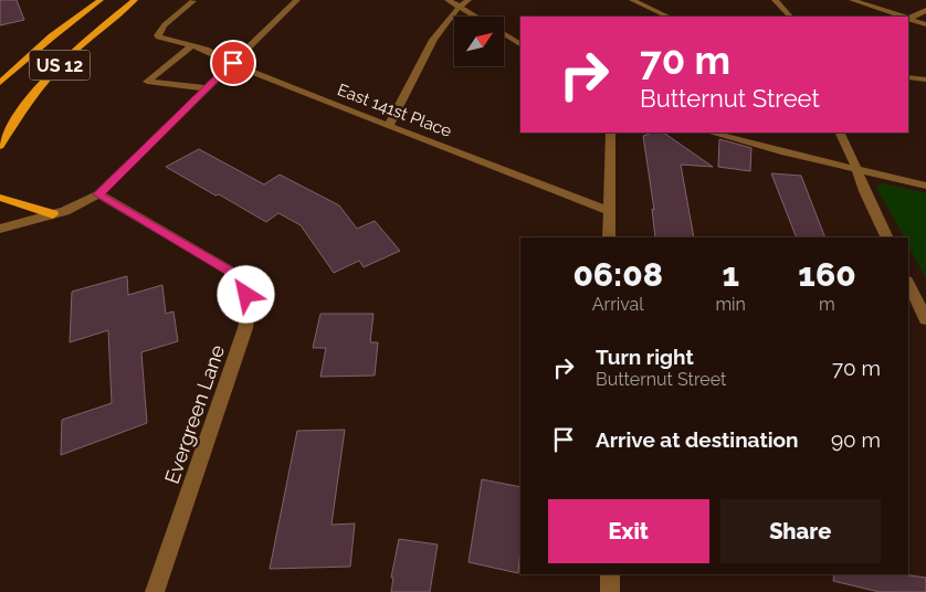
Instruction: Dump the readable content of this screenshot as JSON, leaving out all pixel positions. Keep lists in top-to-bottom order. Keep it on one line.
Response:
{"streets":{"main road":["US 12"],"street":["East 141st Place","Evergreen Lane"]},"north":"top right","page":{"turn":["70 m","Butternut Street"],"eta":["06:08","Arrival","1","min","160","m"],"list":[{"name":"Turn right","note":"Butternut Street","value":"70 m"},{"name":"Arrive at destination","value":"90 m"}],"buttons":["Exit","Share"]}}
